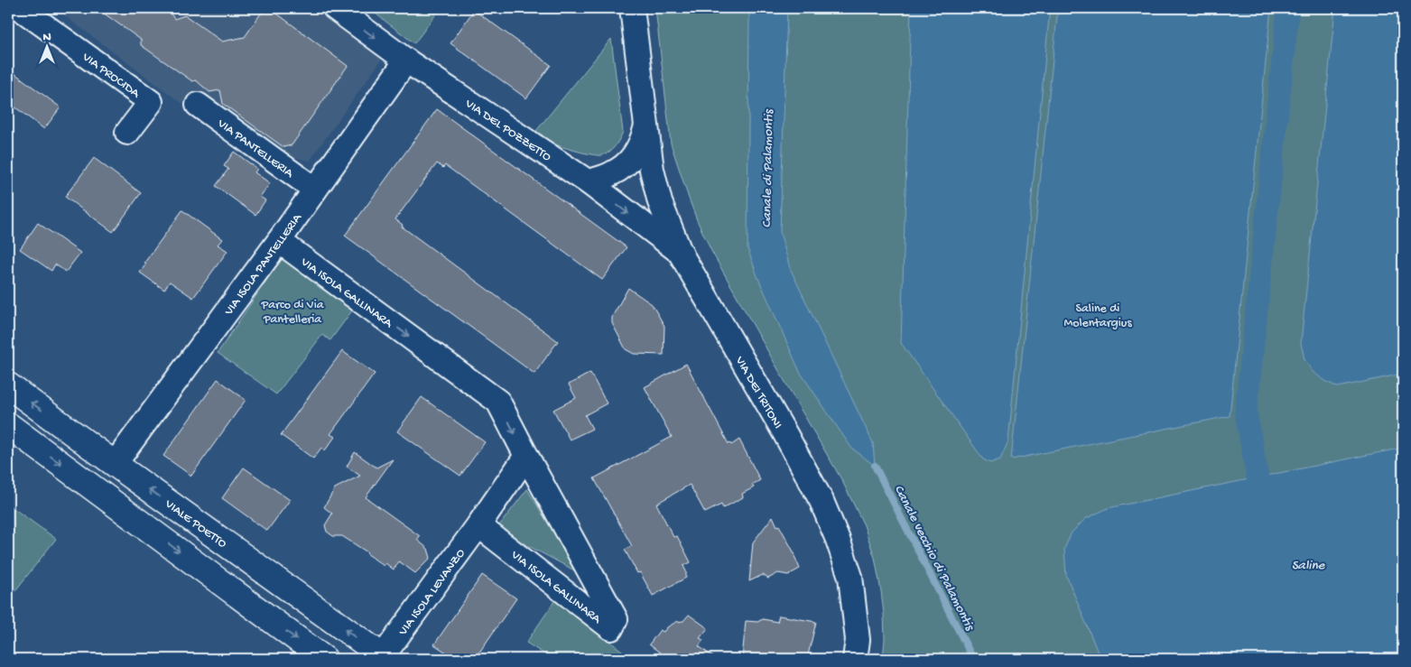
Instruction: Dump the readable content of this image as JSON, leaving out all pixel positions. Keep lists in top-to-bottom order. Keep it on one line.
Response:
{"streets":{"main road":["VIALE POETTO"],"street":["VIA PROCIDA","VIA DEL POZZETTO","VIA PANTELLERIA","VIA ISOLA PANTELLERIA","VIA ISOLA GALLINARA","VIA DEI TRITONI","VIA ISOLA LEVANZO"]},"crossings":[["VIA DEL POZZETTO","VIA ISOLA PANTELLERIA"],["VIA DEL POZZETTO","VIA DEI TRITONI"],["VIA PANTELLERIA","VIA ISOLA PANTELLERIA"],["VIA ISOLA PANTELLERIA","VIA ISOLA GALLINARA"],["VIA ISOLA PANTELLERIA","VIALE POETTO"],["VIA ISOLA GALLINARA","VIA ISOLA LEVANZO"],["VIALE POETTO","VIA ISOLA LEVANZO"]],"one_way":["VIA DEL POZZETTO","VIA ISOLA GALLINARA"],"water":["Canale di Palamontis","Canale vecchio di Palamontis","Saline"],"parks":["Parco di Via Pantelleria","Saline di Molentargius"],"north":"top"}
